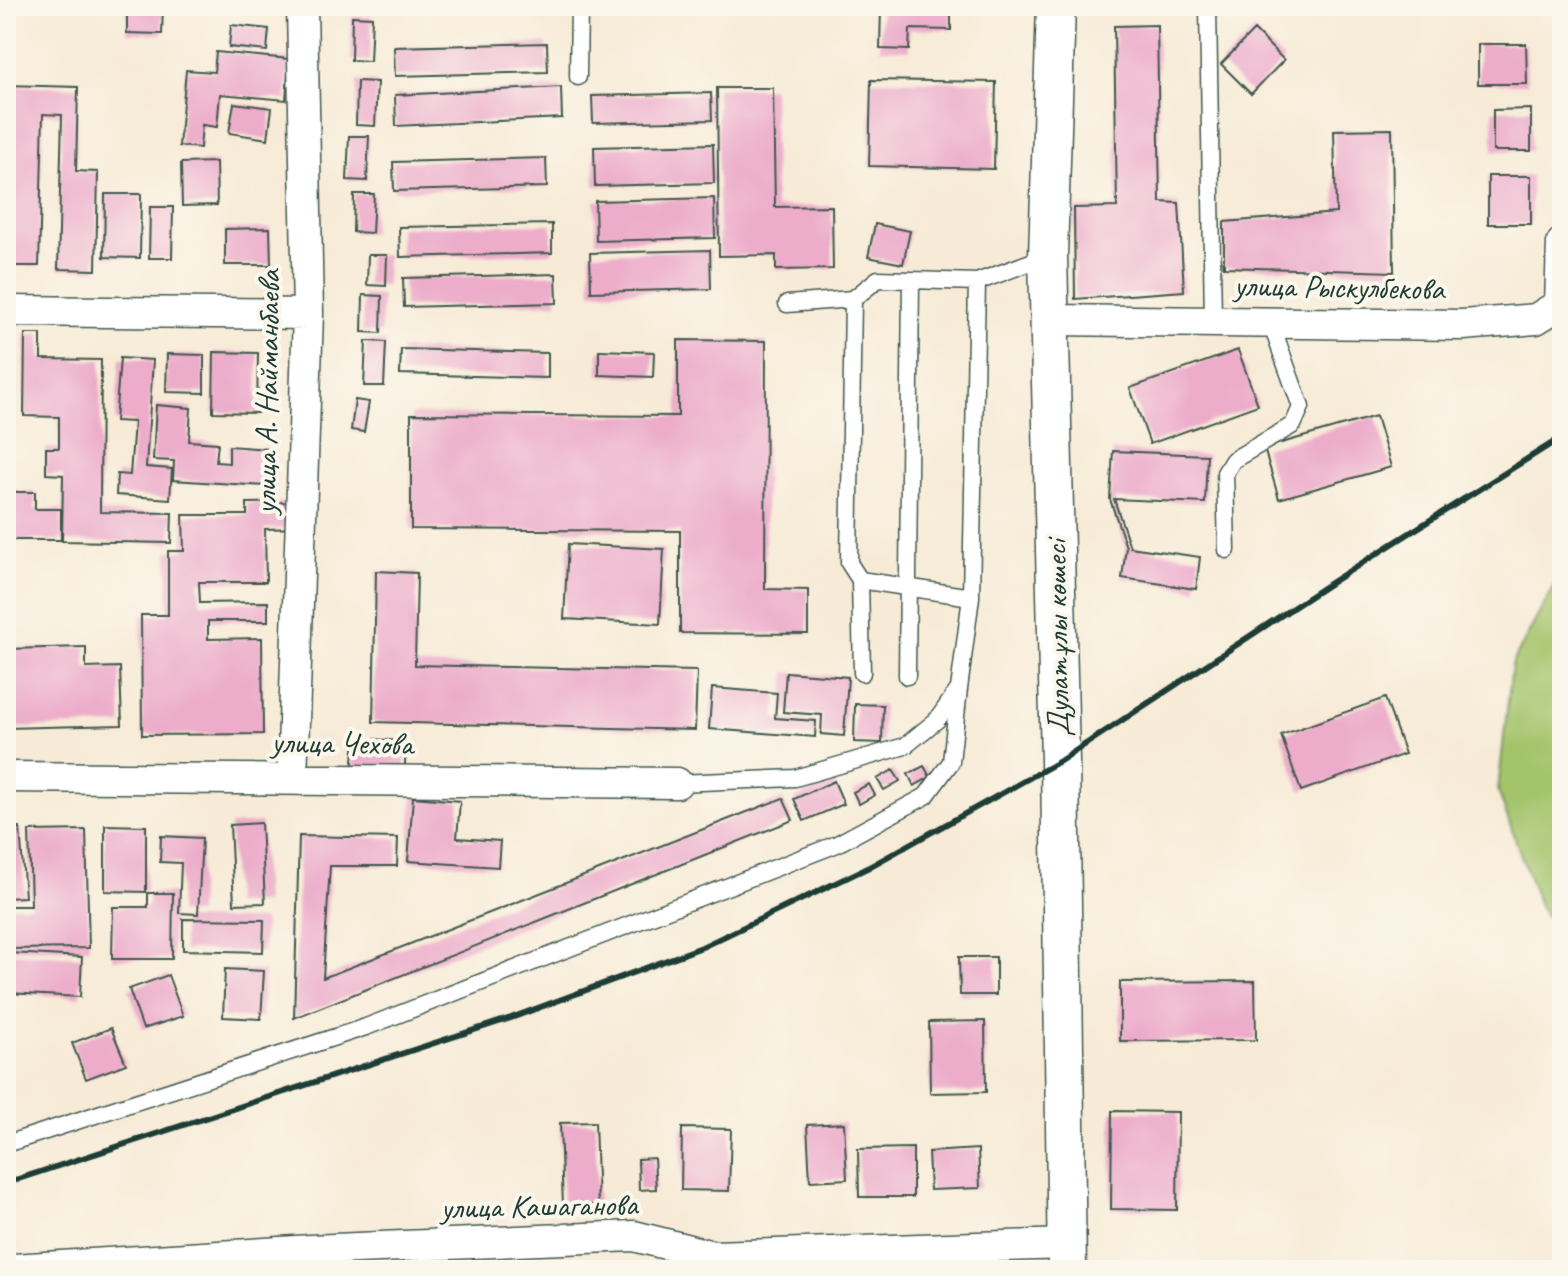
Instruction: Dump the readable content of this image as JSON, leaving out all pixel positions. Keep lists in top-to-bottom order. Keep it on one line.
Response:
{"streets":{"street":["улица Рыскулбекова","улица А. Найманбаева","Дулатұлы көшесі","улица Чехова","улица Кашаганова"]},"crossings":[["улица Рыскулбекова","Дулатұлы көшесі"],["улица А. Найманбаева","улица Чехова"],["Дулатұлы көшесі","улица Кашаганова"]]}
